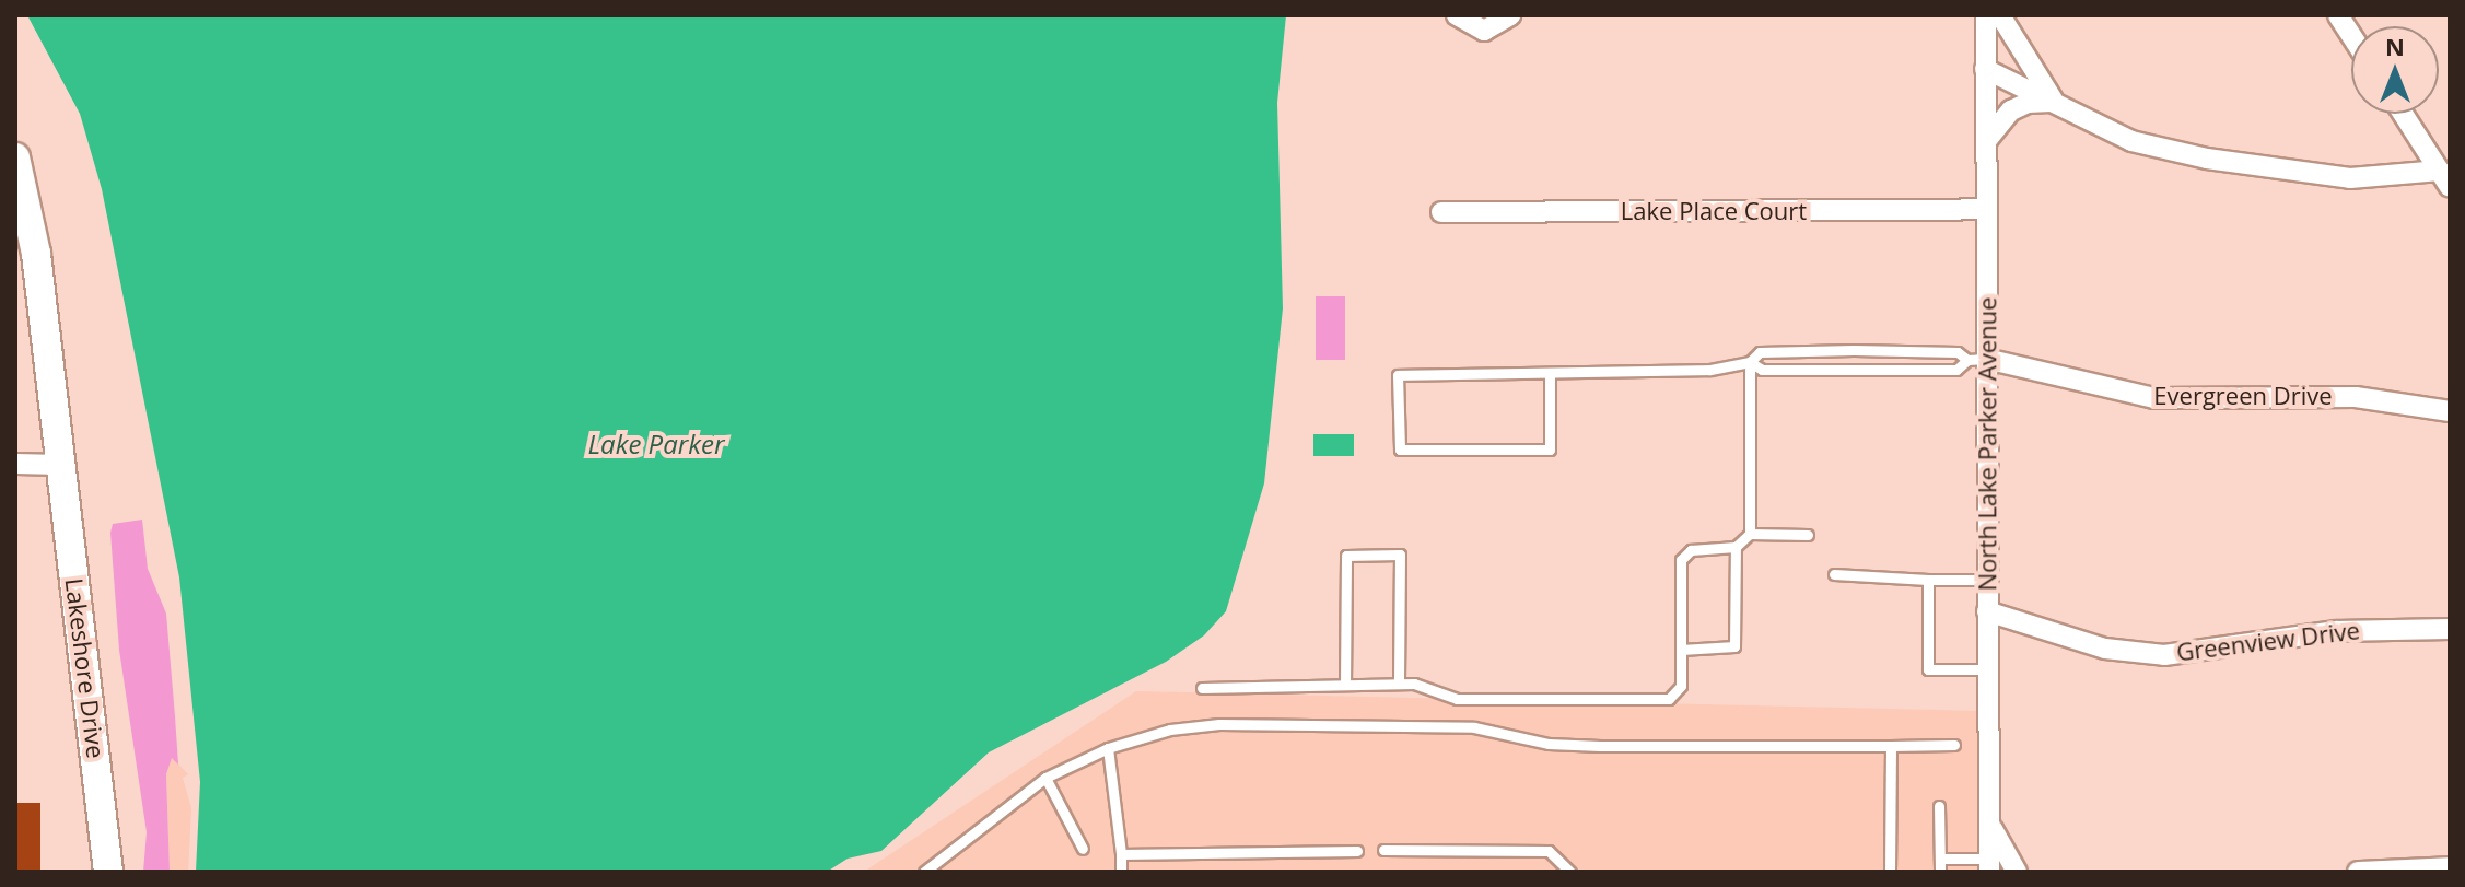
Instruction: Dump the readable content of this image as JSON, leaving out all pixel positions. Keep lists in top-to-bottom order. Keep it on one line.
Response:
{"streets":{"street":["Lake Place Court","Evergreen Drive","North Lake Parker Avenue","Greenview Drive","Lakeshore Drive"]},"crossings":[["Lake Place Court","North Lake Parker Avenue"],["Evergreen Drive","North Lake Parker Avenue"],["North Lake Parker Avenue","Greenview Drive"]],"water":["Lake Parker"],"north":"top"}
